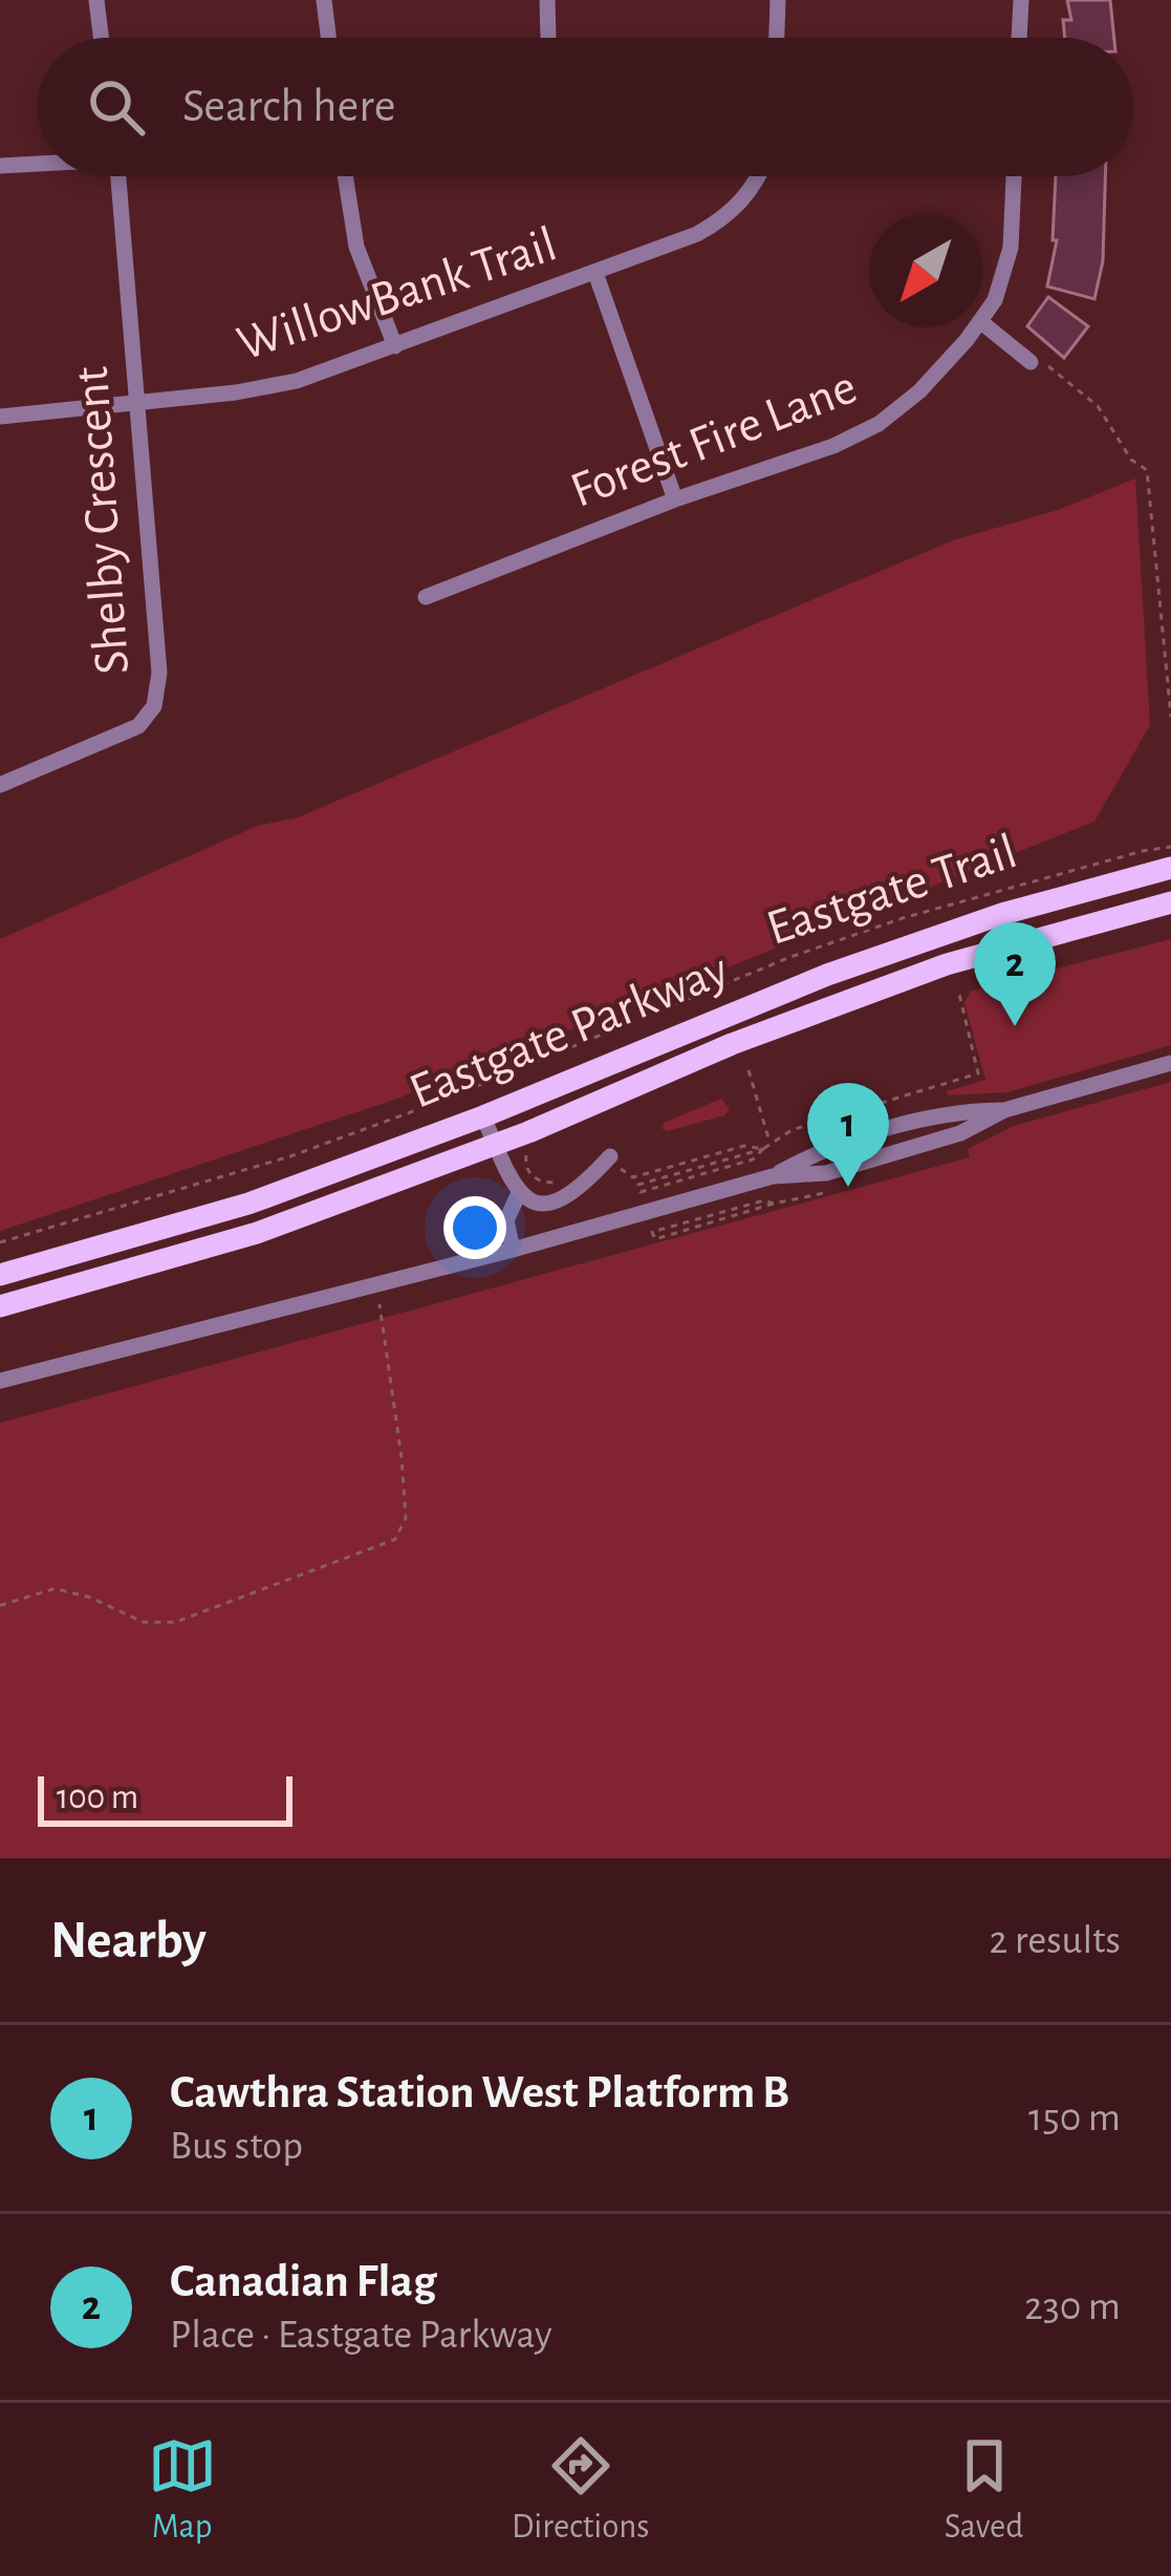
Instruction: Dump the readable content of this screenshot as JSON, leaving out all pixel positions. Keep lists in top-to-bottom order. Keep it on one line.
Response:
{"streets":{"main road":["Eastgate Parkway"],"street":["WillowBank Trail","Forest Fire Lane","Shelby Crescent"],"path":["Eastgate Trail"]},"crossings":[["WillowBank Trail","Shelby Crescent"]],"scale_bar":"100 m","north":"bottom left","page":{"search":"Search here","pins":["2","1"],"scale":"100 m","heading":["Nearby","2 results"],"list":[{"mark":"1","name":"Cawthra Station West Platform B","note":"Bus stop","value":"150 m"},{"mark":"2","name":"Canadian Flag","note":"Place · Eastgate Parkway","value":"230 m"}],"nav":["Map","Directions","Saved"]}}
